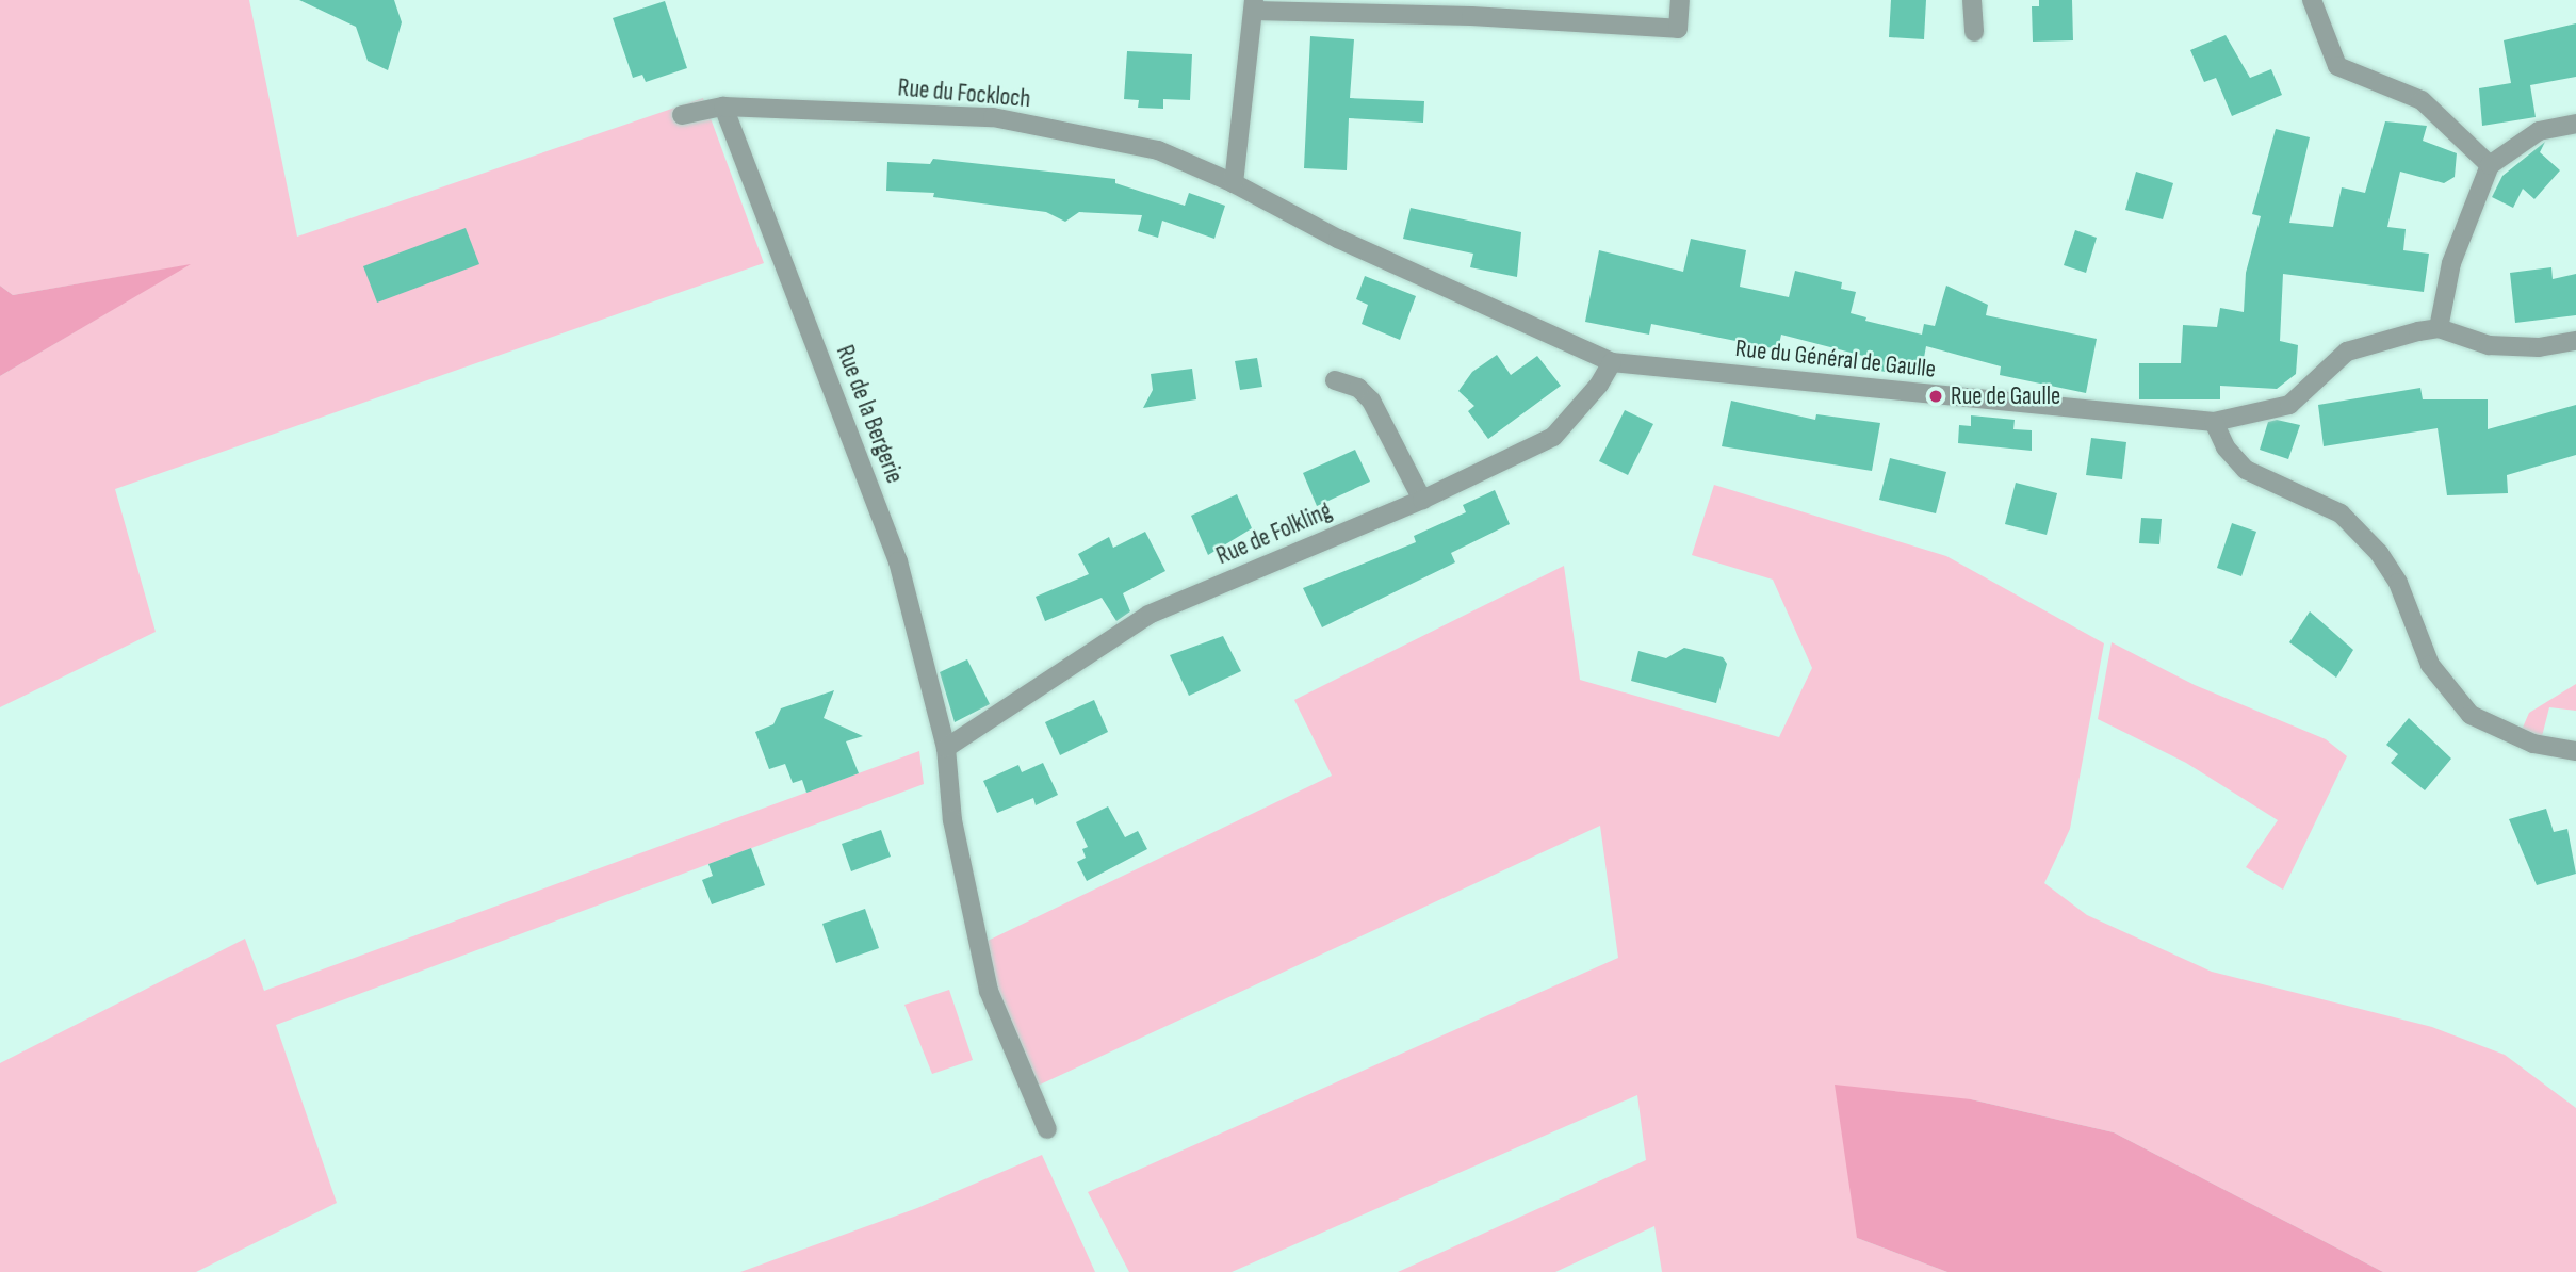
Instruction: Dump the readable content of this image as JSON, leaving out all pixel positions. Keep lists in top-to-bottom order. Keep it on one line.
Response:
{"streets":{"street":["Rue du Fockloch","Rue du Général de Gaulle","Rue de la Bergerie","Rue de Folkling"]},"crossings":[["Rue du Fockloch","Rue du Général de Gaulle"],["Rue du Fockloch","Rue de la Bergerie"],["Rue du Général de Gaulle","Rue de Folkling"],["Rue de la Bergerie","Rue de Folkling"]],"places":["Rue de Gaulle"]}
